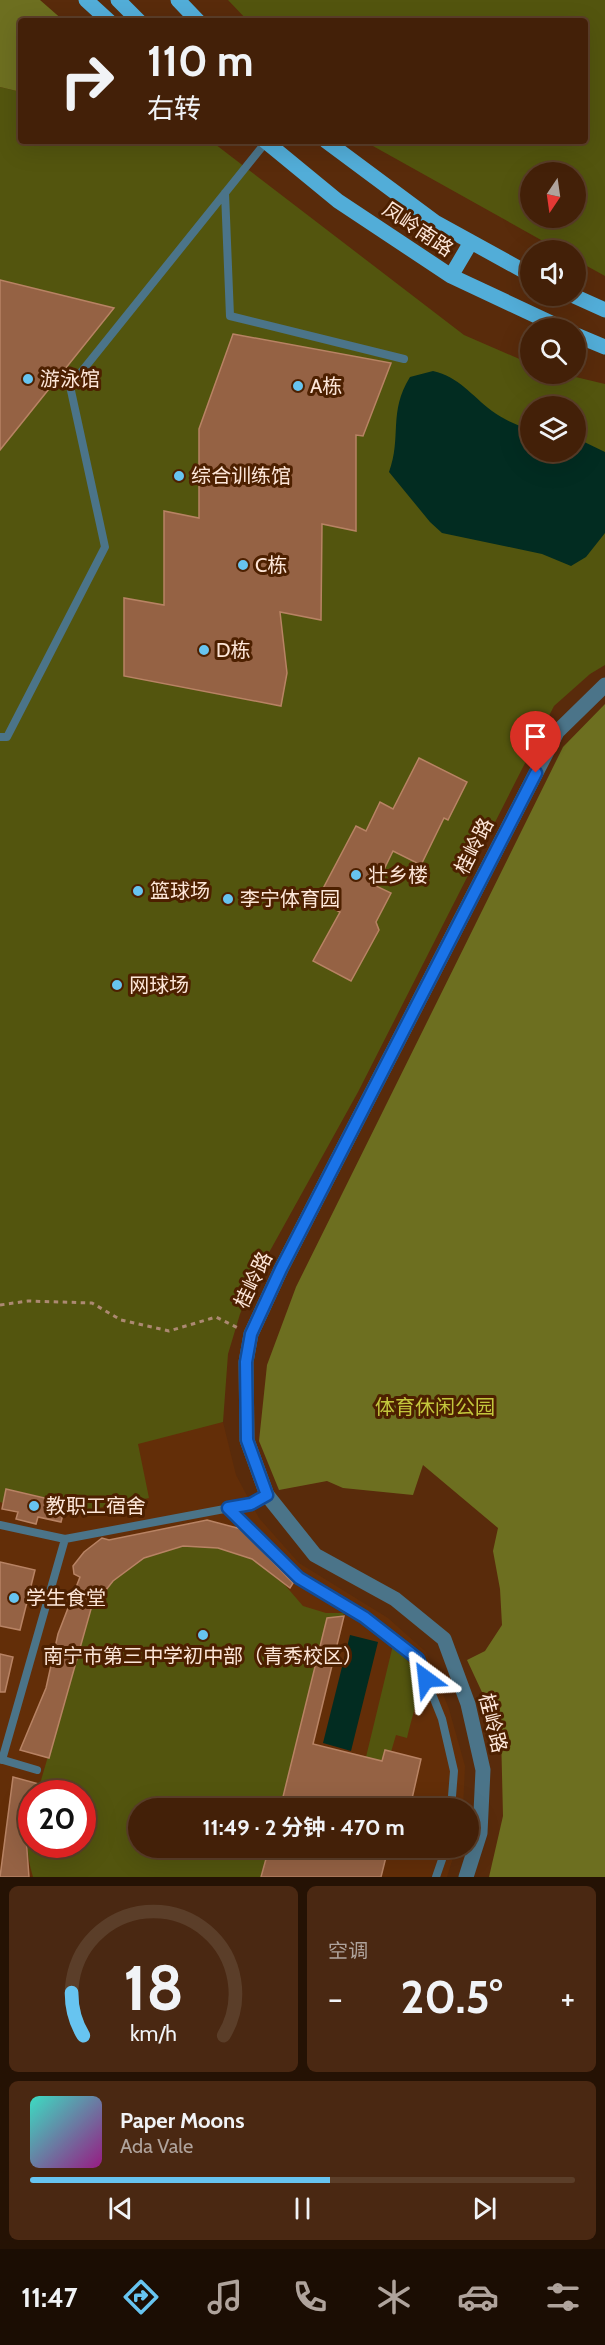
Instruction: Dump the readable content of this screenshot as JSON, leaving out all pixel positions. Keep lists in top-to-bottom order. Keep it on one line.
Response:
{"streets":{"main road":["凤岭南路"],"street":["桂岭路"]},"parks":["体育休闲公园"],"places":["游泳馆","A栋","综合训练馆","C栋","D栋","壮乡楼","篮球场","李宁体育园","网球场","教职工宿舍","学生食堂","南宁市第三中学初中部（青秀校区）"],"north":"bottom","page":{"turn":["110 m","右转"],"limit":"20","trip":"11:49 · 2 分钟 · 470 m","tile":"空调","heat":["−","20.5°","+"],"song":["Paper Moons","Ada Vale"],"tabs":"11:47","gauge":["18","km/h"]}}
